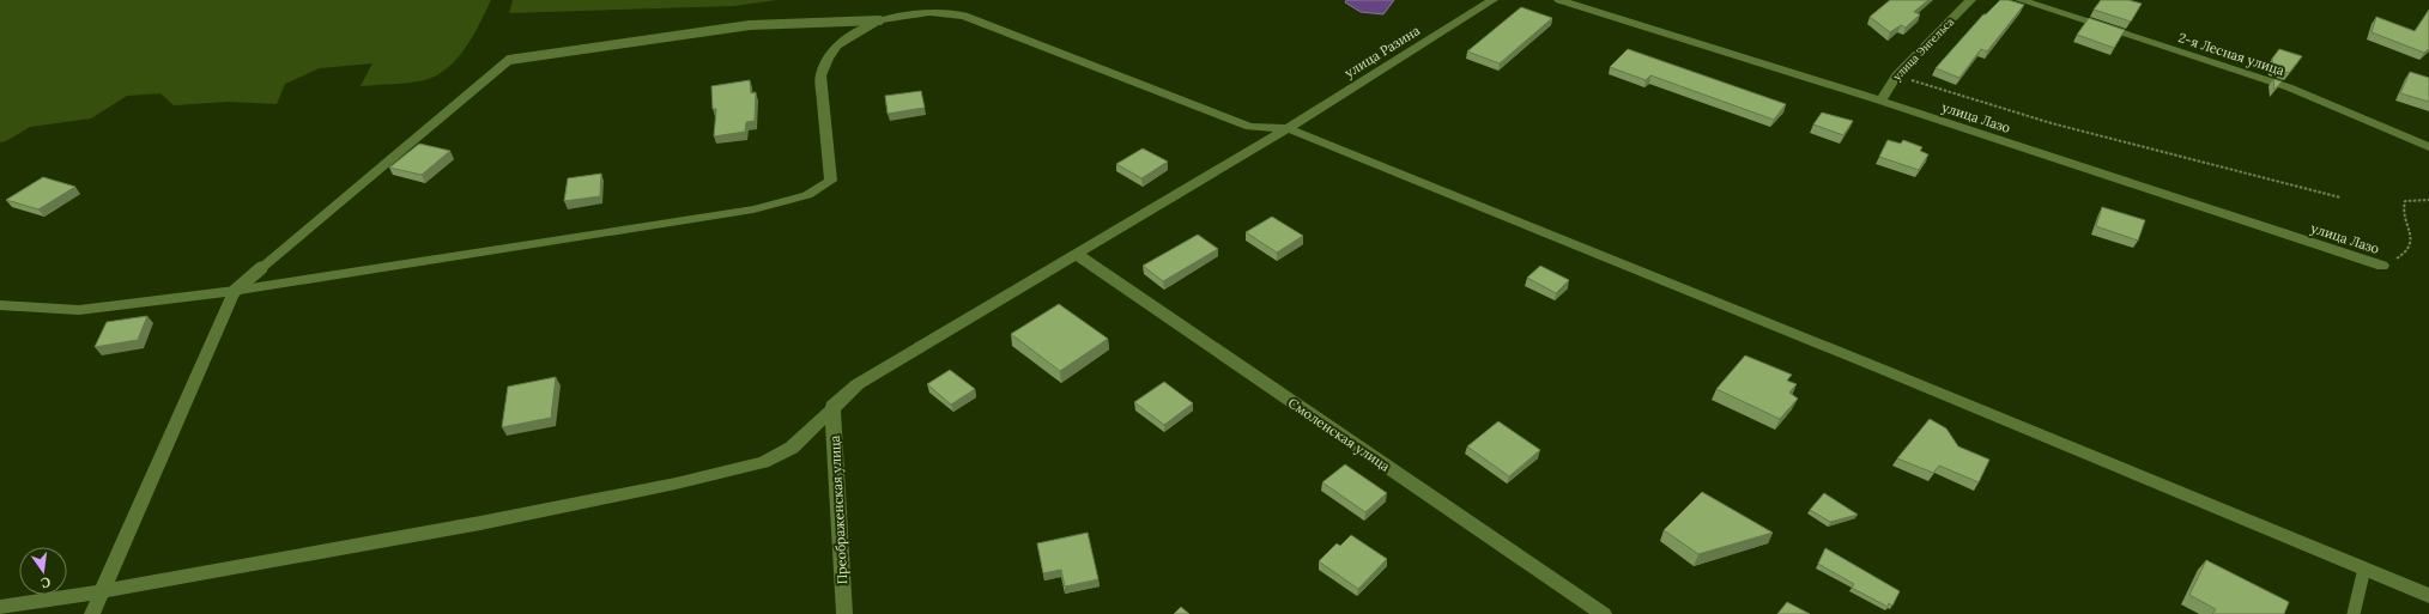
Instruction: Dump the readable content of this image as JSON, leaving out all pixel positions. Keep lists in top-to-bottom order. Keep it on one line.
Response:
{"streets":{"street":["улица Энгельса","улица Разина","2-я Лесная улица","улица Лазо","Смоленская улица","Преображенская улица"]},"crossings":[["улица Энгельса","улица Лазо"],["улица Разина","Смоленская улица"],["улица Разина","Преображенская улица"]],"north":"bottom"}
